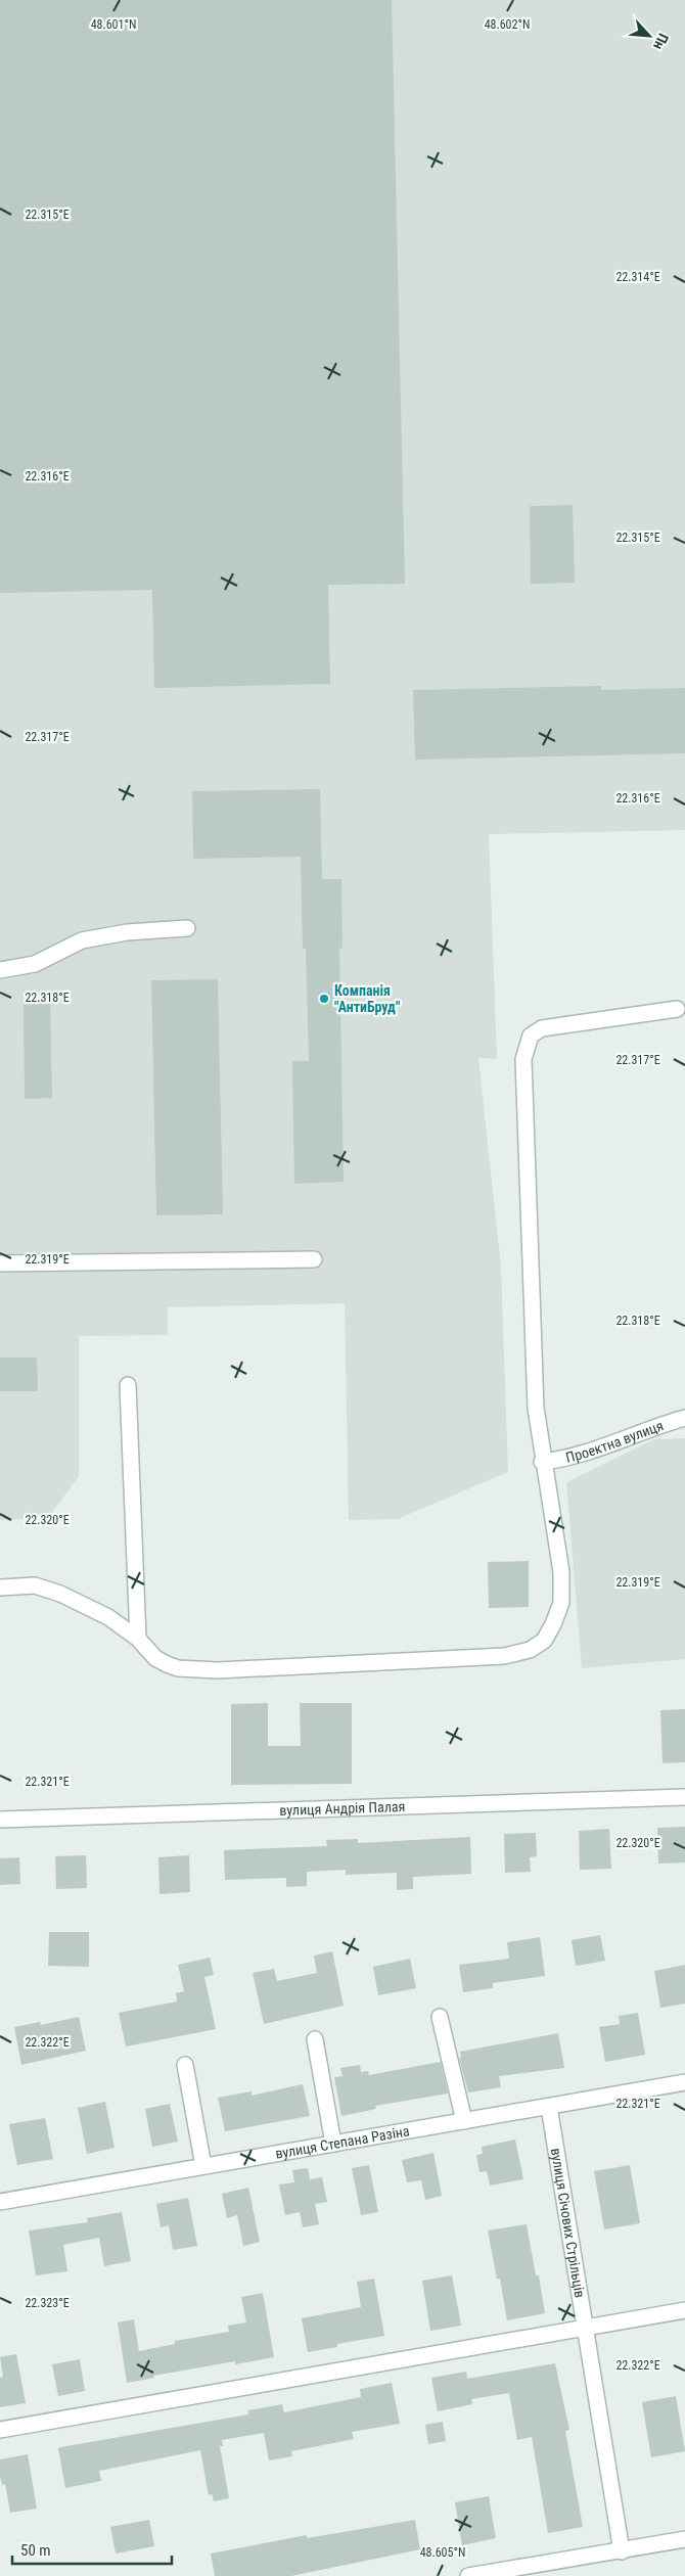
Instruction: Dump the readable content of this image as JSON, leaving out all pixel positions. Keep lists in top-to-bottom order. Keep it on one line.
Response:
{"streets":{"street":["Проектна вулиця","вулиця Андрія Палая","вулиця Степана Разіна","вулиця Січових Стрільців"]},"crossings":[["вулиця Степана Разіна","вулиця Січових Стрільців"]],"places":["Компанія \"АнтиБруд\""],"scale_bar":"50 m","north":"bottom right","coordinates":["48.601°N","48.602°N","22.315°E","22.314°E","22.316°E","22.317°E","22.318°E","22.319°E","22.320°E","22.321°E","22.322°E","22.323°E","48.605°N"]}
